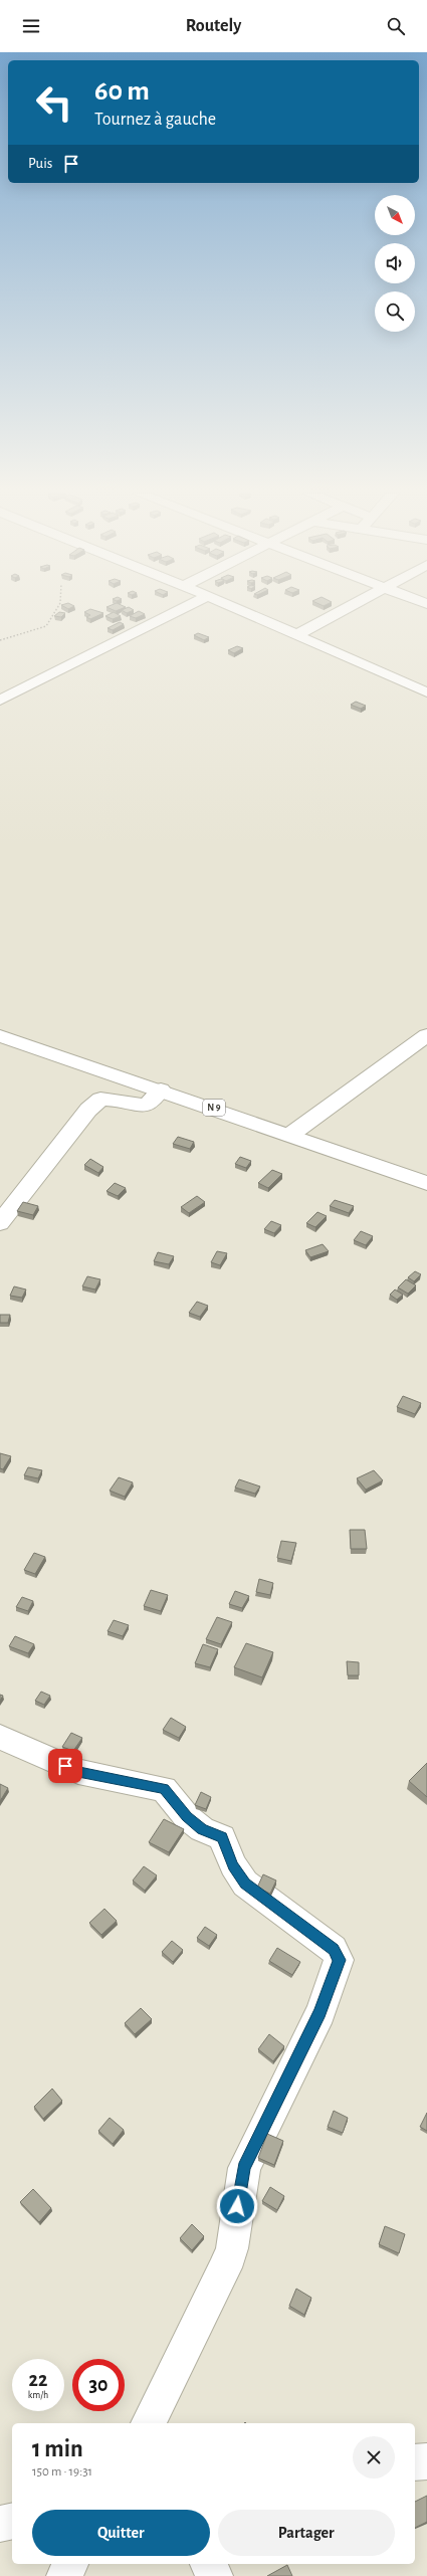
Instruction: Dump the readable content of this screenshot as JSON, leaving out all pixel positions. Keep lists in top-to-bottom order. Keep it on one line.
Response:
{"streets":{"street":["N 9"]},"north":"bottom right","page":{"header":"Routely","turn":["60 m","Tournez à gauche"],"then":"Puis","speed":"22 km/h","limit":"30","heading":["1 min","150 m · 19:31"],"buttons":["Quitter","Partager"]}}
